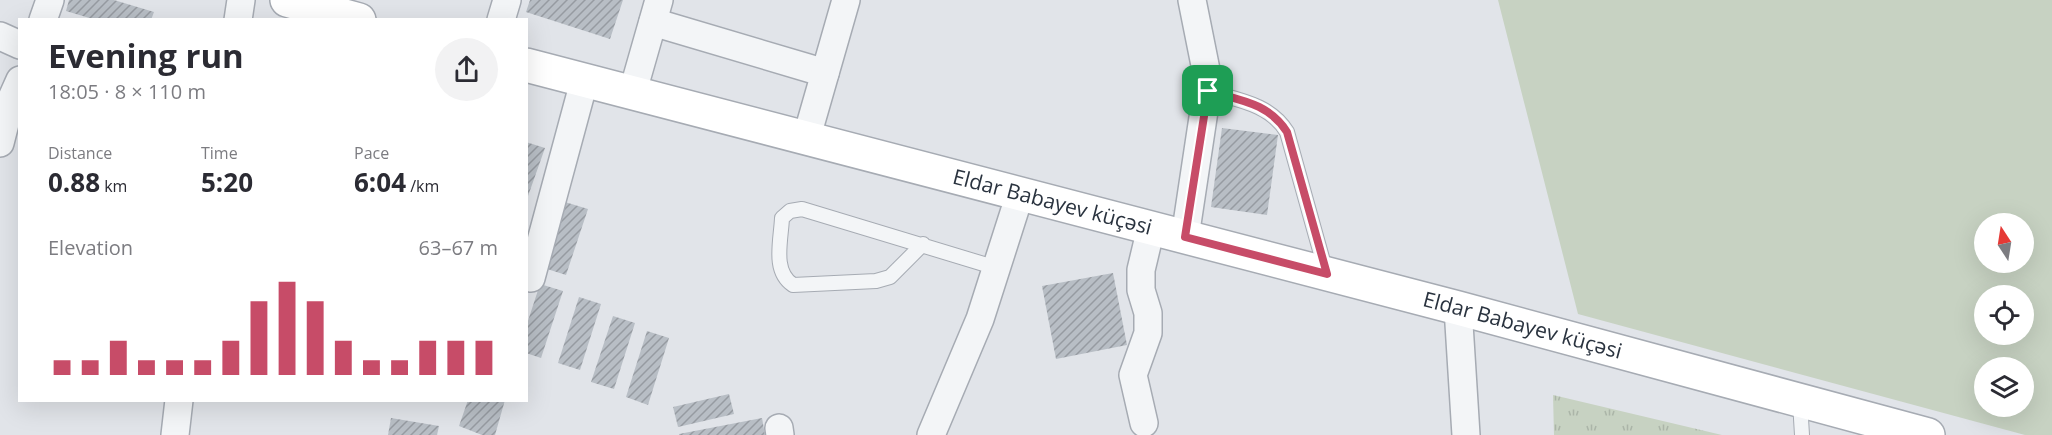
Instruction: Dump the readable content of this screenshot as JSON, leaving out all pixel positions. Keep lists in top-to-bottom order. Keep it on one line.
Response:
{"streets":{"street":["Eldar Babayev küçəsi"]},"north":"top","page":{"heading":["Evening run","18:05 · 8 × 110 m"],"stats":[["Distance","0.88 km"],["Time","5:20"],["Pace","6:04 /km"]],"chart":["Elevation","63–67 m"]}}
